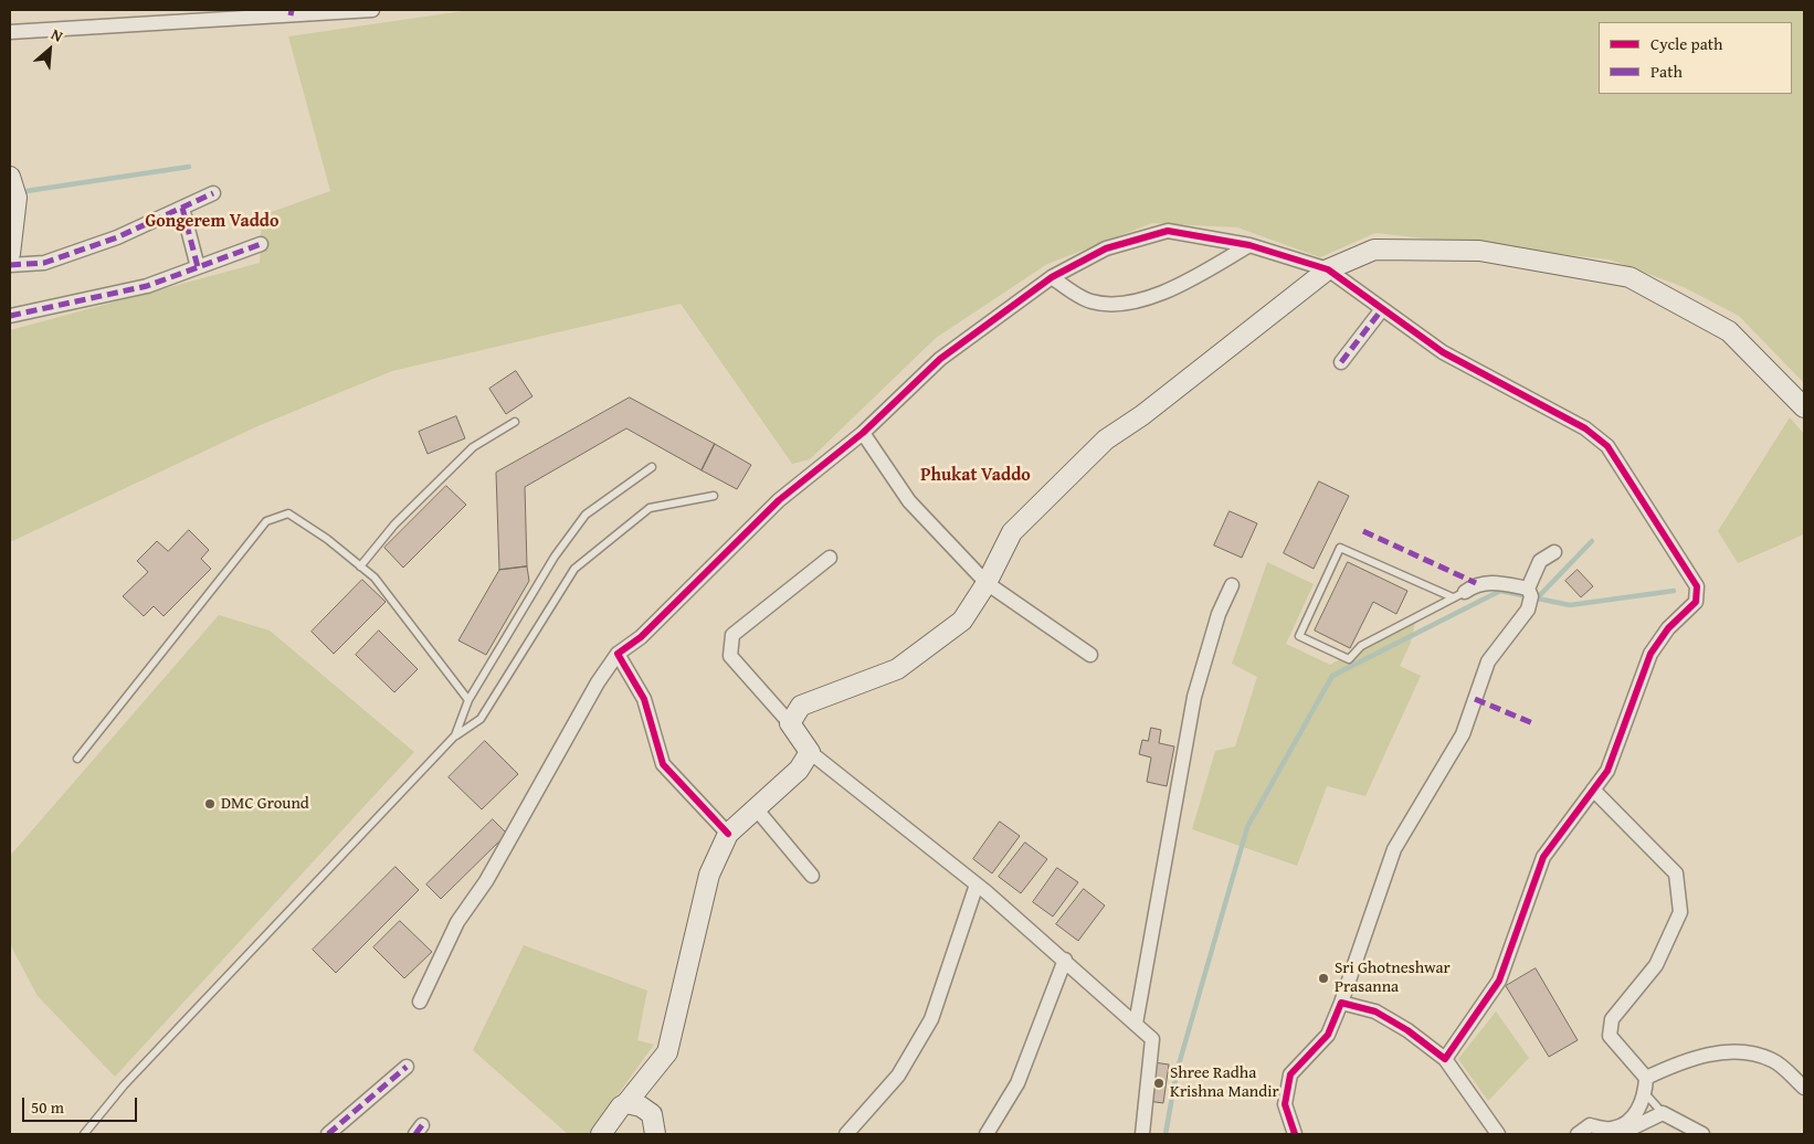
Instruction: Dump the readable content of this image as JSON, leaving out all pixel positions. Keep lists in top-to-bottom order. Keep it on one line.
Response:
{"districts":["Gongerem Vaddo","Phukat Vaddo"],"places":["DMC Ground","Sri Ghotneshwar Prasanna","Shree Radha Krishna Mandir"],"legend":["Cycle path","Path"],"scale_bar":"50 m","north":"top right"}
